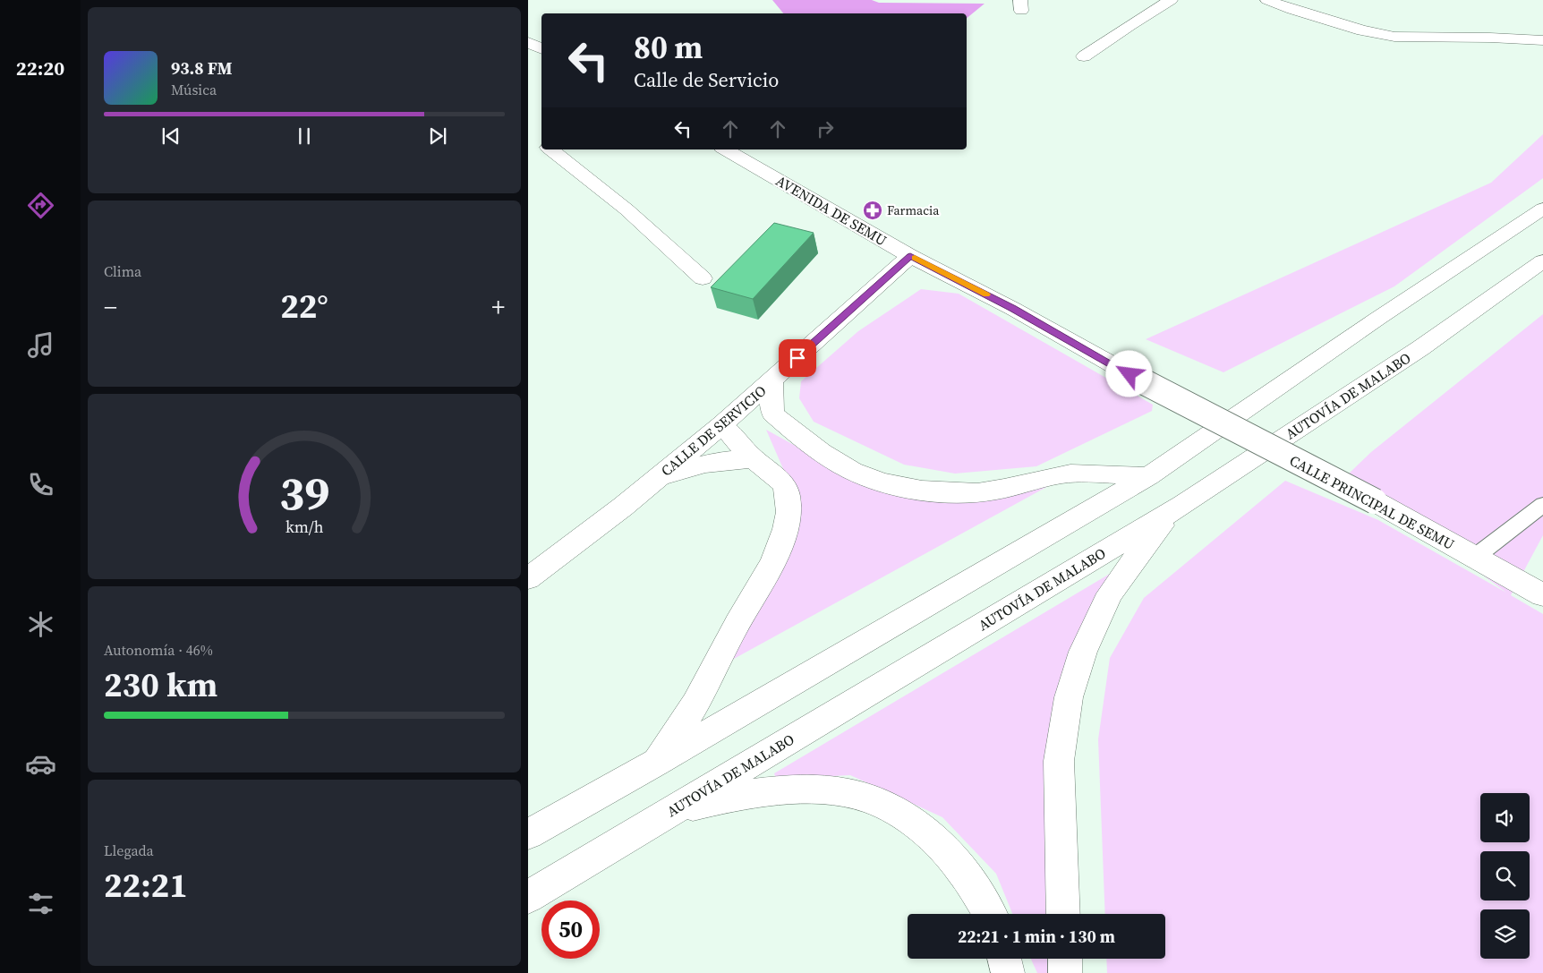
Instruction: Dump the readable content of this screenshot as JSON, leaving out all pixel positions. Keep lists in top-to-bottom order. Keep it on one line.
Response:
{"streets":{"main road":["AVENIDA DE SEMU","AUTOVÍA DE MALABO","CALLE DE SERVICIO","CALLE PRINCIPAL DE SEMU"]},"crossings":[["AVENIDA DE SEMU","CALLE DE SERVICIO"],["AVENIDA DE SEMU","CALLE PRINCIPAL DE SEMU"]],"places":{"pharmacy":["Farmacia"]},"page":{"tabs":"22:20","turn":["80 m","Calle de Servicio"],"song":["93.8 FM","Música"],"tile":["Clima",["Autonomía · 46%","230 km"],["Llegada","22:21"]],"heat":["−","22°","+"],"limit":"50","trip":"22:21 · 1 min · 130 m","gauge":["39","km/h"]}}
